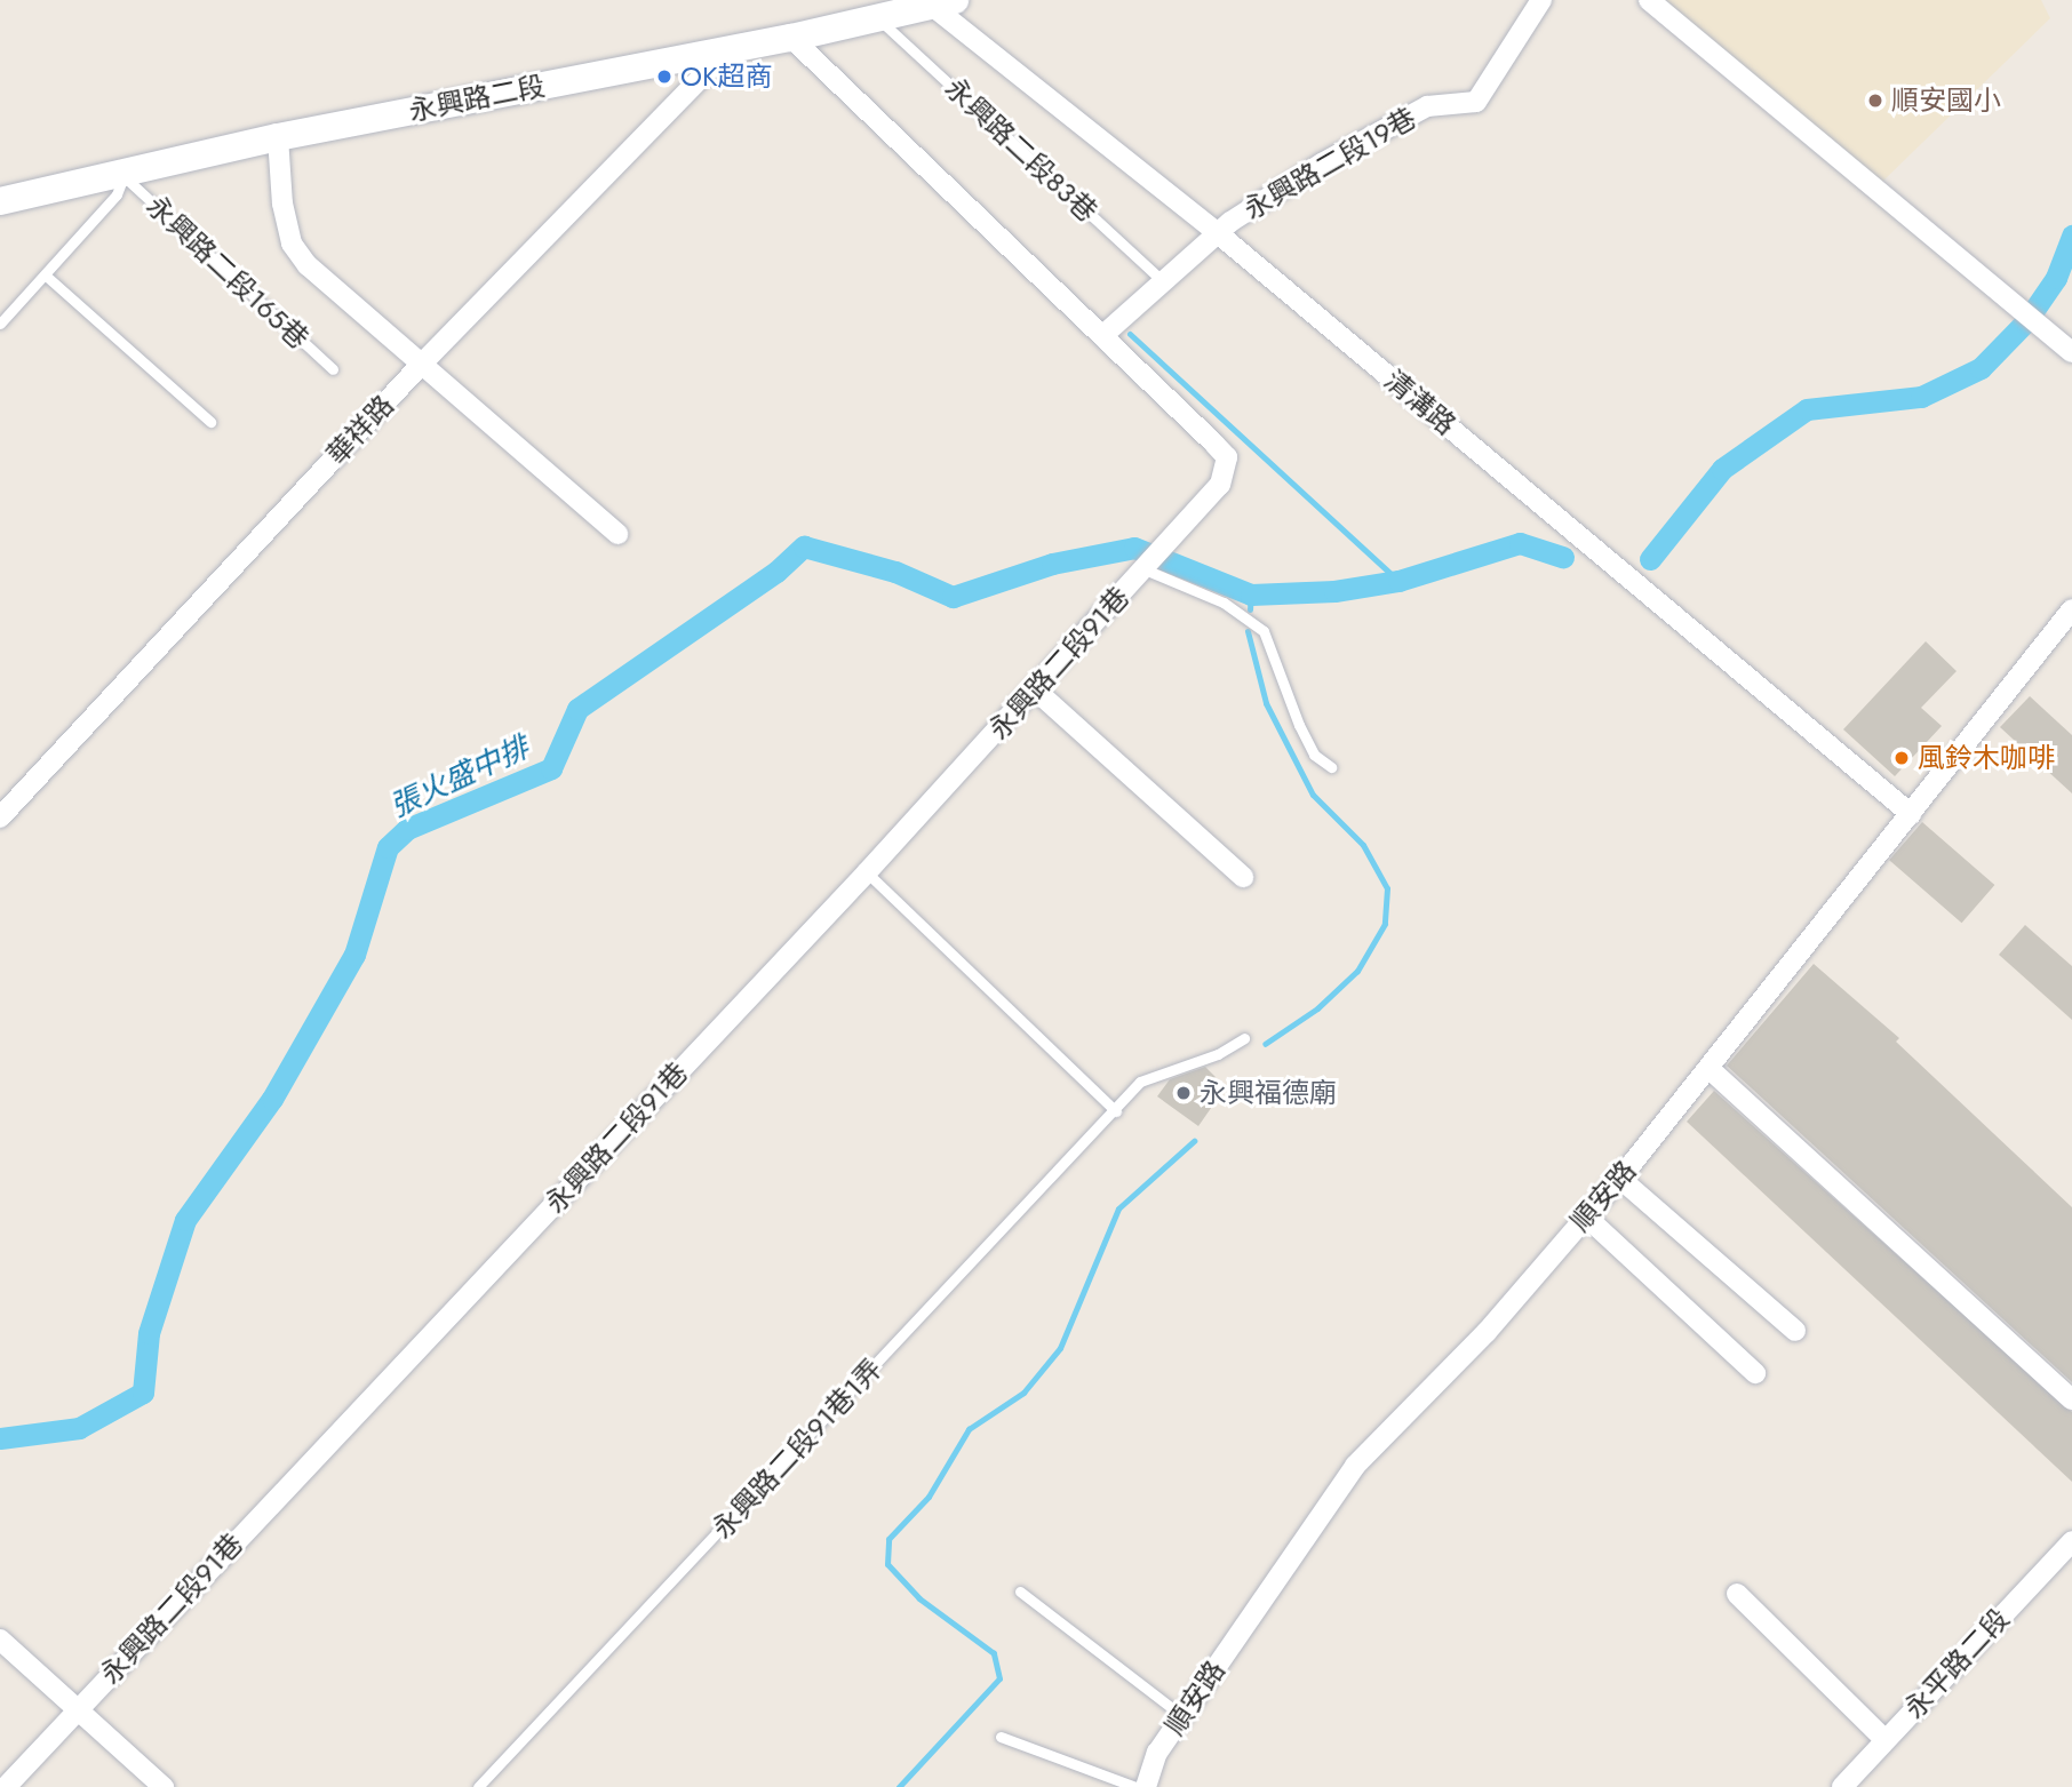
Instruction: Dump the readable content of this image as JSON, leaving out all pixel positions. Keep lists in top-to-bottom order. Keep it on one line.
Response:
{"streets":{"street":["永興路二段","永興路二段19巷","清溝路","華祥路","永興路二段91巷","順安路","永平路二段"],"lane":["永興路二段83巷","永興路二段165巷","永興路二段91巷1弄"]},"crossings":[["永興路二段","永興路二段83巷"],["永興路二段","永興路二段165巷"],["永興路二段","清溝路"],["永興路二段","華祥路"],["永興路二段83巷","永興路二段19巷"],["永興路二段19巷","清溝路"],["永興路二段19巷","永興路二段91巷"],["清溝路","順安路"]],"water":["張火盛中排"],"places":["OK超商","順安國小","風鈴木咖啡","永興福德廟"]}
